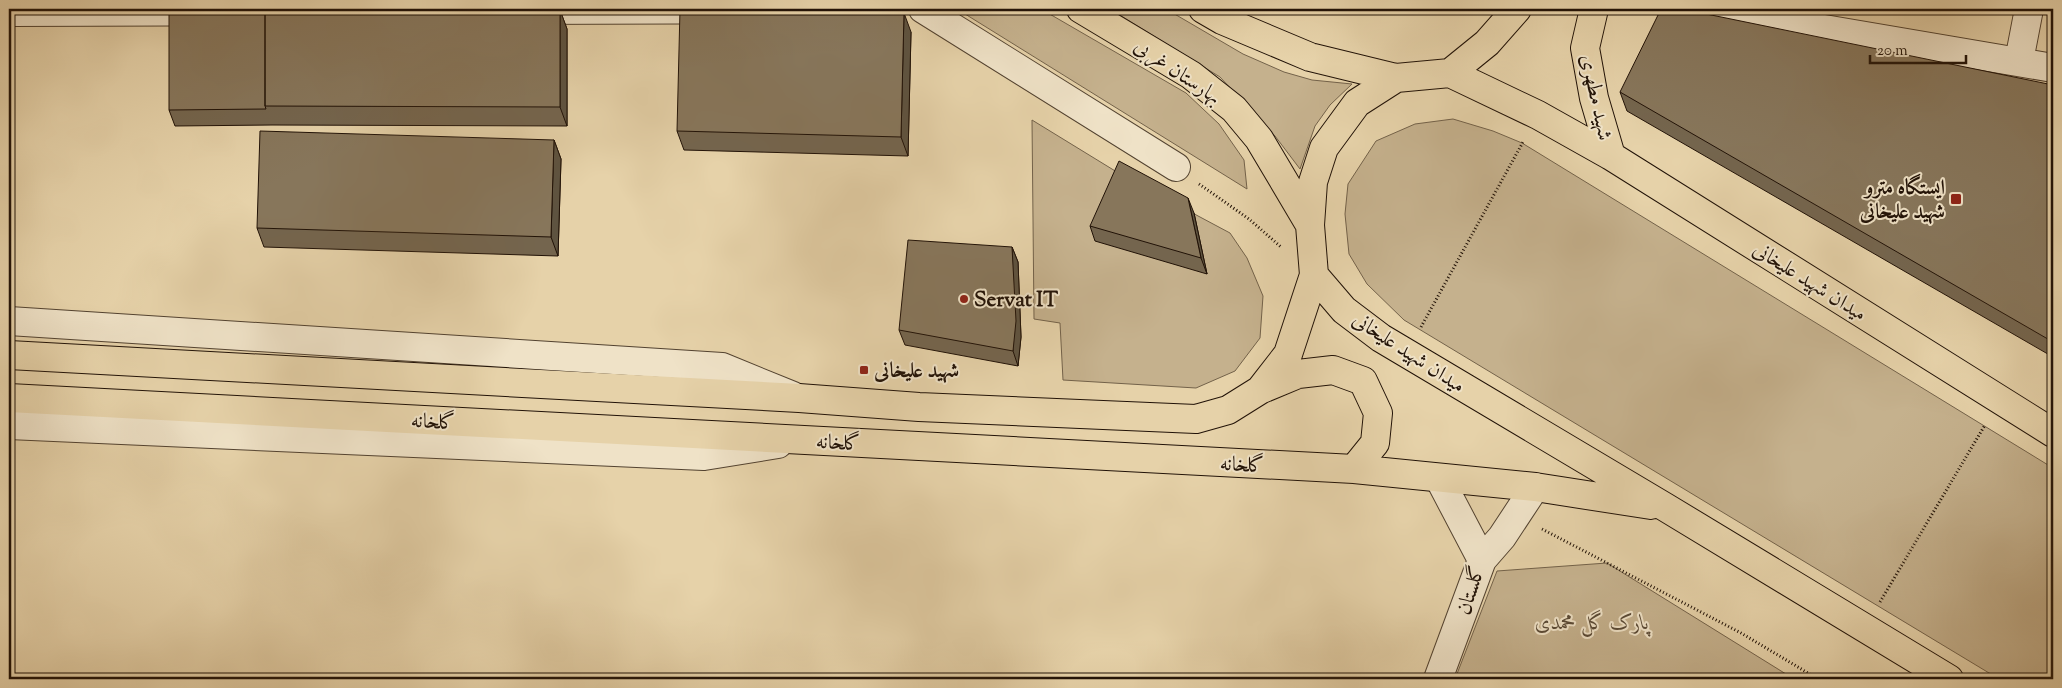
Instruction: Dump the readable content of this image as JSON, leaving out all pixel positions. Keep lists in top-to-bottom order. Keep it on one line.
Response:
{"streets":{"main road":["بهارستان غربی","شهید مطهری","میدان شهید علیخانی","گلخانه"],"street":["گلستان"]},"crossings":[["شهید مطهری","میدان شهید علیخانی"],["میدان شهید علیخانی","گلخانه"],["گلخانه","گلستان"]],"parks":["پارک گل محمدی"],"places":{"transit":["ایستگاه مترو شهید علیخانی","شهید علیخانی"],"other":["Servat IT"]},"scale_bar":"20 m"}
